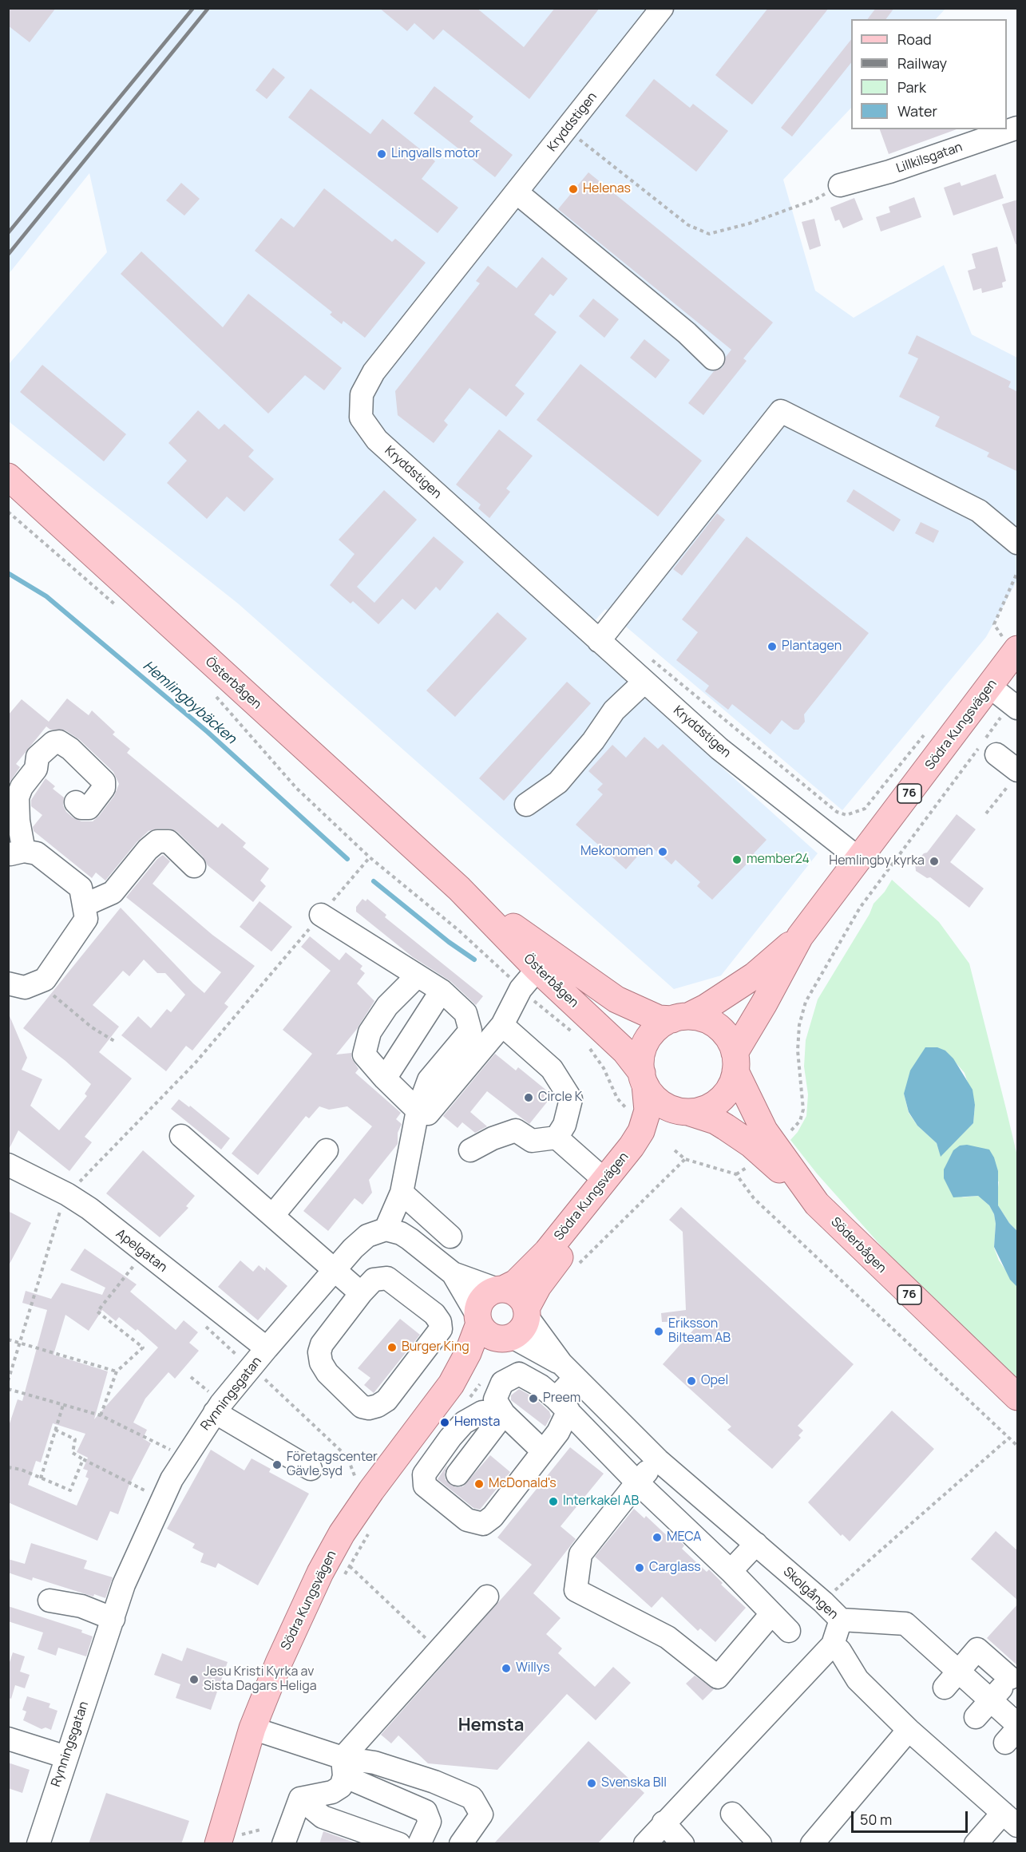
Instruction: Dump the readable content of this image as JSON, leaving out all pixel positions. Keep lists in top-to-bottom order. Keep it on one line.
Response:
{"streets":{"main road":["Österbågen","Södra Kungsvägen","76","Söderbågen"],"street":["Kryddstigen","Lillkilsgatan","Apelgatan","Rynningsgatan","Skolgången"]},"crossings":[["Kryddstigen","Södra Kungsvägen"],["Österbågen","Södra Kungsvägen"],["Österbågen","Söderbågen"],["Södra Kungsvägen","Söderbågen"],["Södra Kungsvägen","Skolgången"],["Apelgatan","Rynningsgatan"]],"districts":["Hemsta"],"water":["Hemlingbybäcken"],"places":["Lingvalls motor","Helenas","Plantagen","Mekonomen","member24","Hemlingby kyrka","Circle K","Eriksson Bilteam AB","Burger King","Opel","Preem","Hemsta","Företagscenter Gävle syd","McDonald's","Interkakel AB","MECA","Carglass","Willys","Jesu Kristi Kyrka av Sista Dagars Heliga","Svenska BIl"],"legend":["Road","Railway","Park","Water"],"scale_bar":"50 m"}
